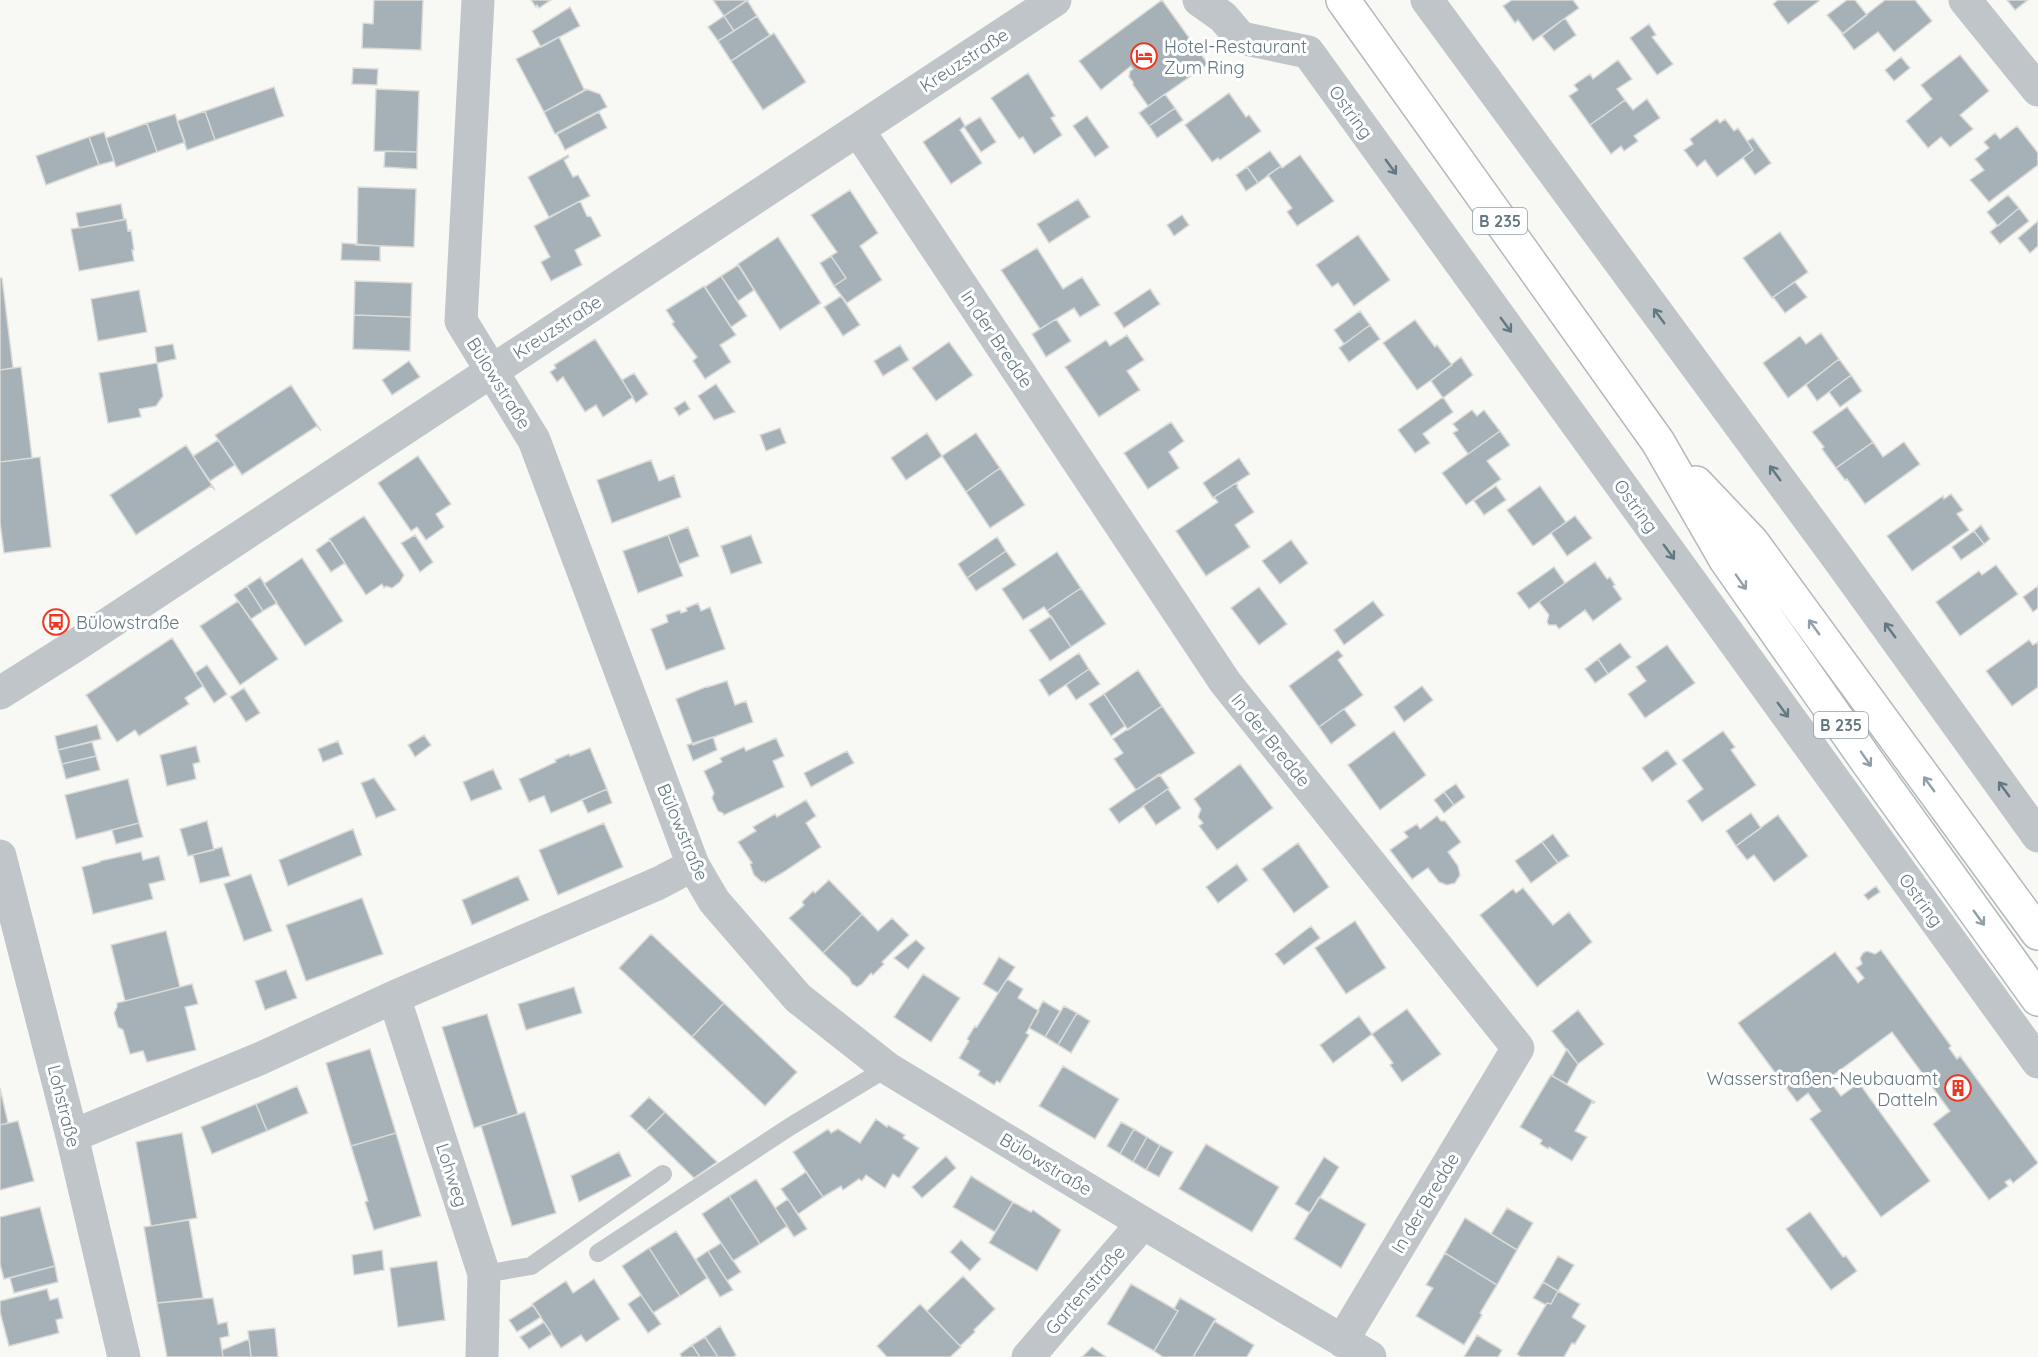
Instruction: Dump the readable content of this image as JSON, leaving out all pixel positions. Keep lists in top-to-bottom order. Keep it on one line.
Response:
{"streets":{"main road":["Ostring","B 235"],"street":["Kreuzstraße","In der Bredde","Bülowstraße","Lohstraße","Lohweg","Gartenstraße"]},"crossings":[["Kreuzstraße","In der Bredde"],["Kreuzstraße","Bülowstraße"],["In der Bredde","Bülowstraße"],["Bülowstraße","Gartenstraße"]],"places":{"hotel":["Hotel-Restaurant Zum Ring"],"bus stop":["Bülowstraße"],"building":["Wasserstraßen-Neubauamt Datteln"]}}
